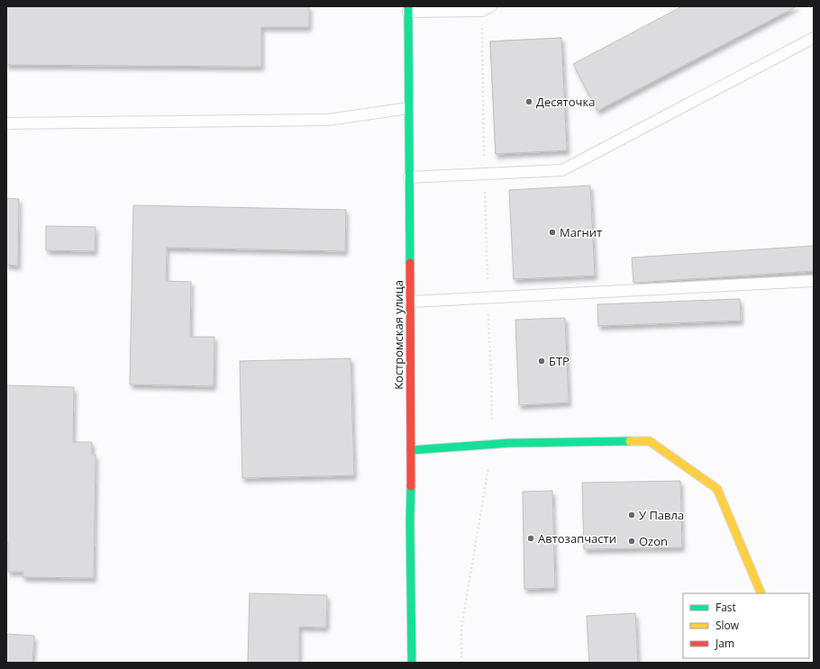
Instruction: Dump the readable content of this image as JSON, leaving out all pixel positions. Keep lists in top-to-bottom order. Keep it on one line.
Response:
{"streets":{"main road":["Костромская улица"]},"places":["Десяточка","Магнит","БТР","У Павла","Автозапчасти","Ozon"],"legend":["Fast","Slow","Jam"]}
